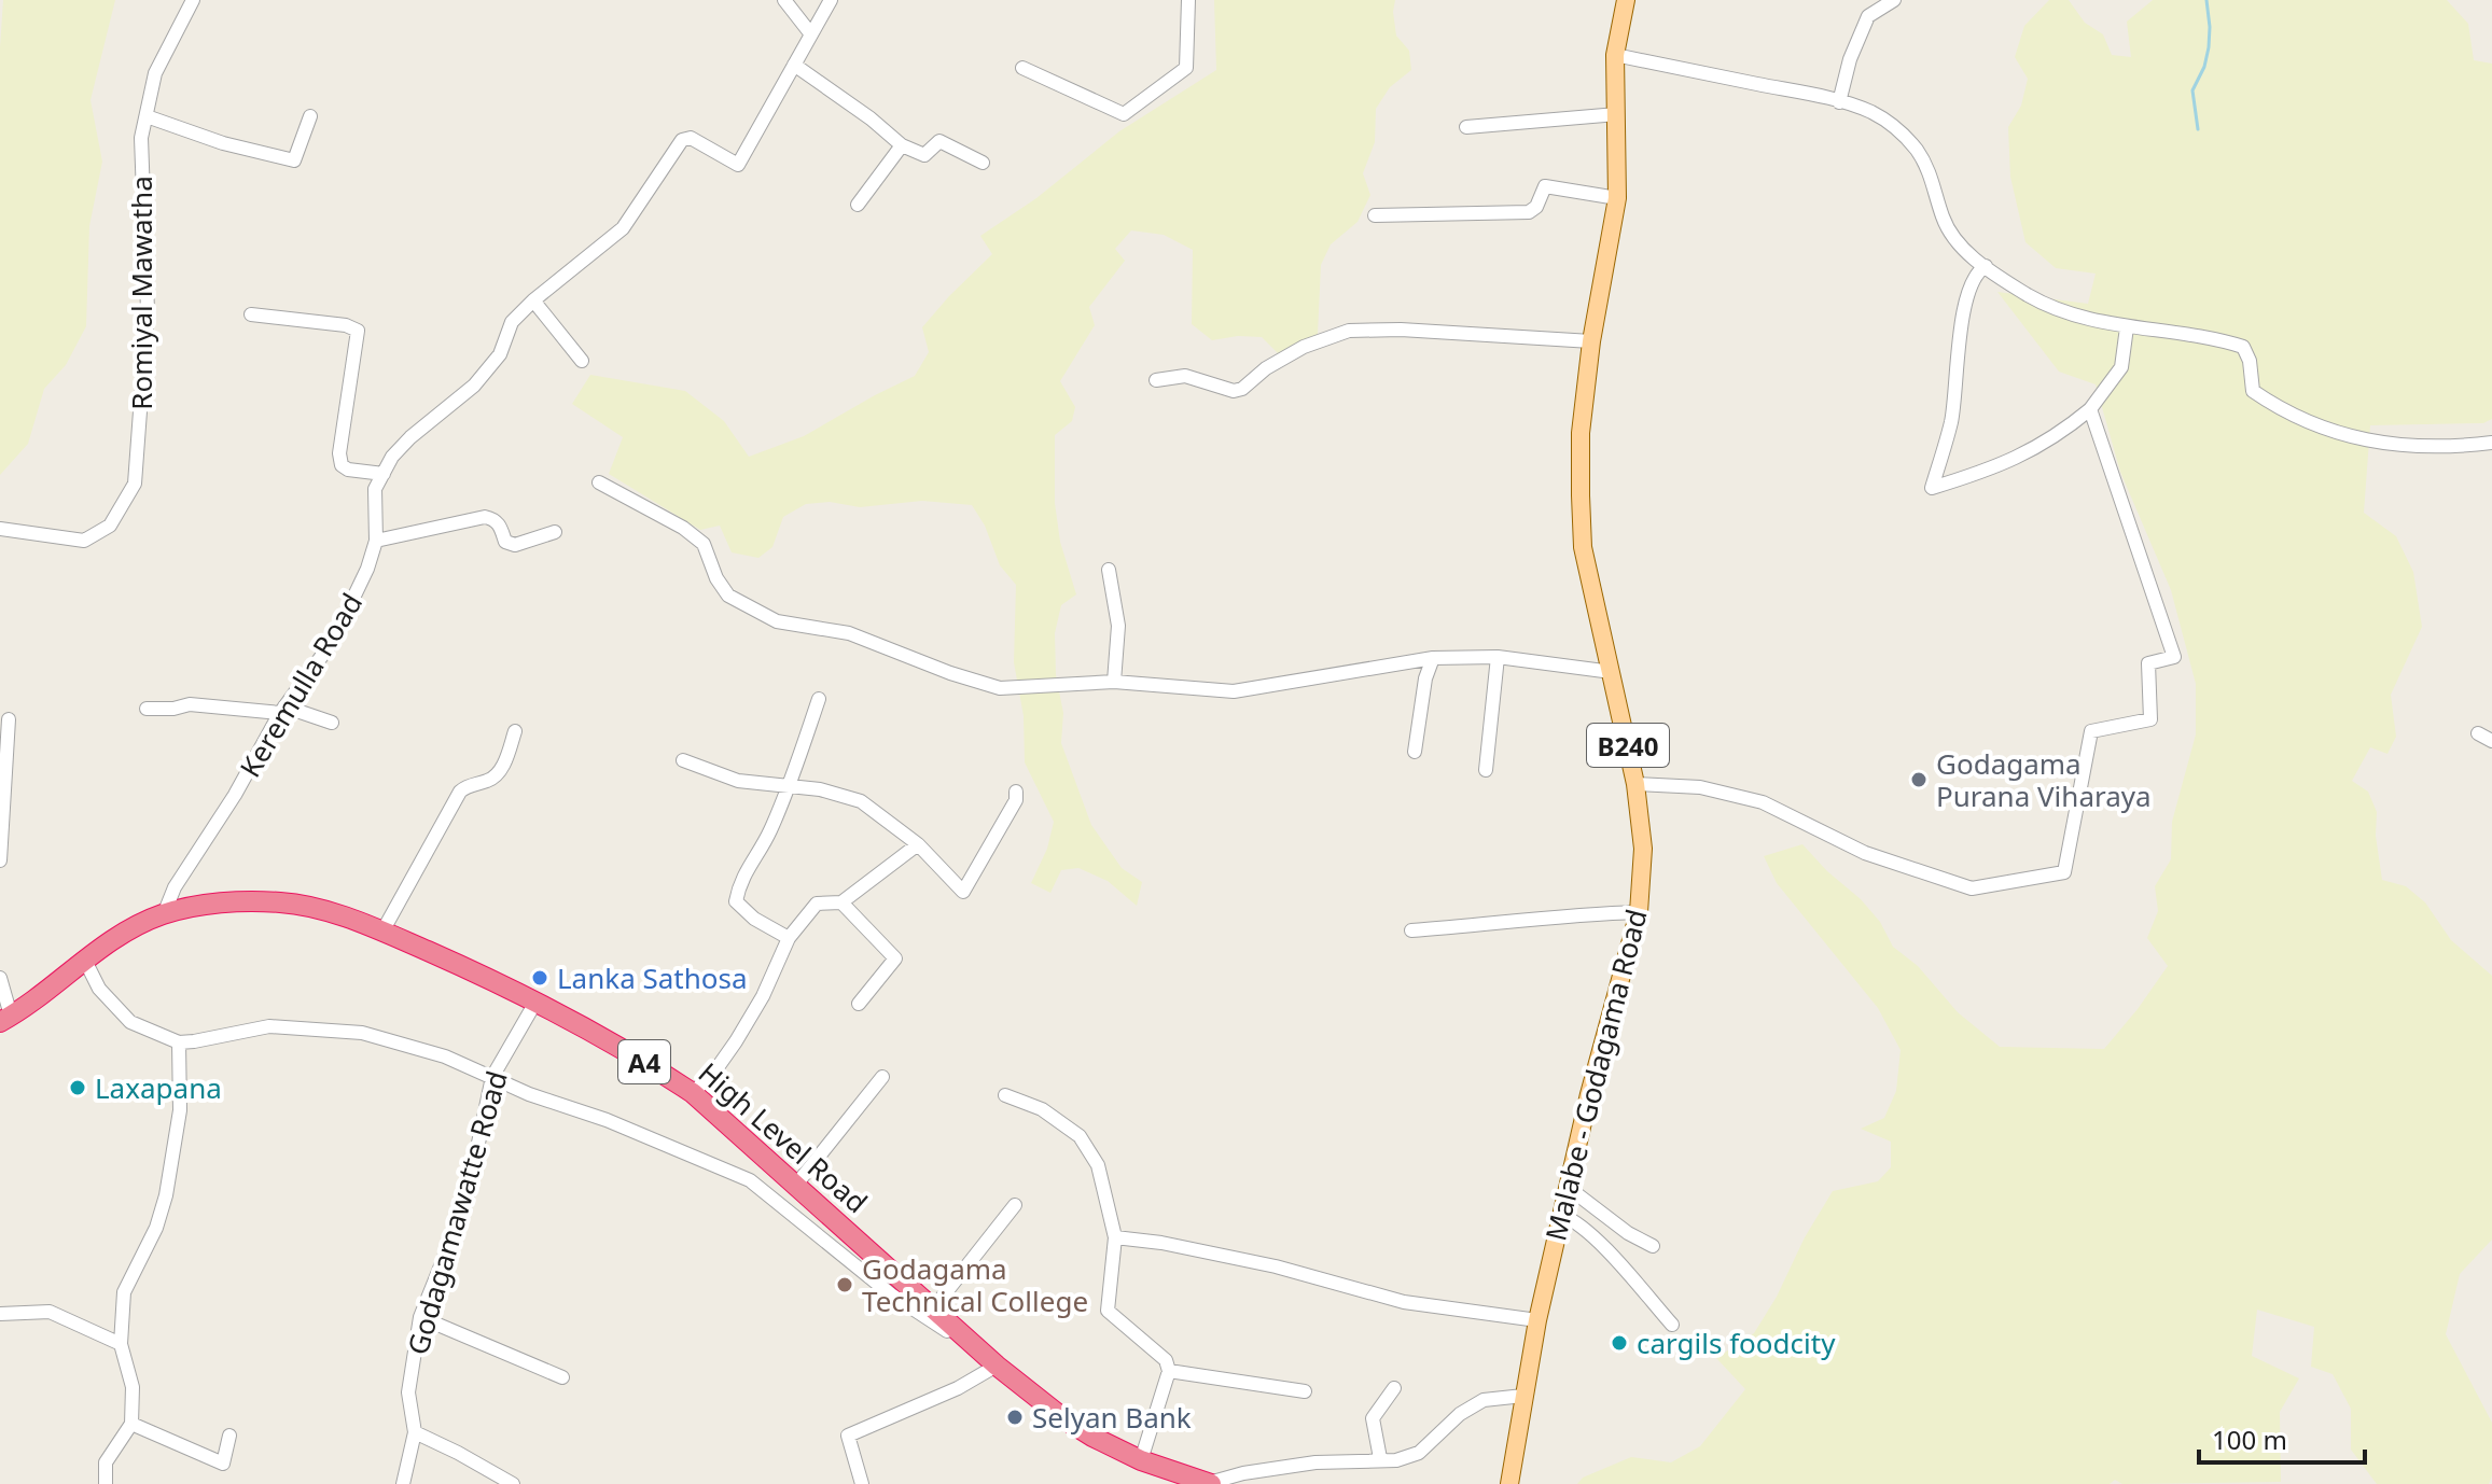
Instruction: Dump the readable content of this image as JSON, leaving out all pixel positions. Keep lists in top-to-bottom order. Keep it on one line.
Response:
{"streets":{"highway":["A4","High Level Road"],"main road":["B240","Malabe - Godagama Road"],"street":["Romiyal Mawatha","Keremulla Road","Godagamawatte Road"]},"crossings":[["Keremulla Road","High Level Road"],["High Level Road","Godagamawatte Road"]],"places":["Godagama Purana Viharaya","Lanka Sathosa","Laxapana","Godagama Technical College","cargils foodcity","Selyan Bank"],"scale_bar":"100 m"}
